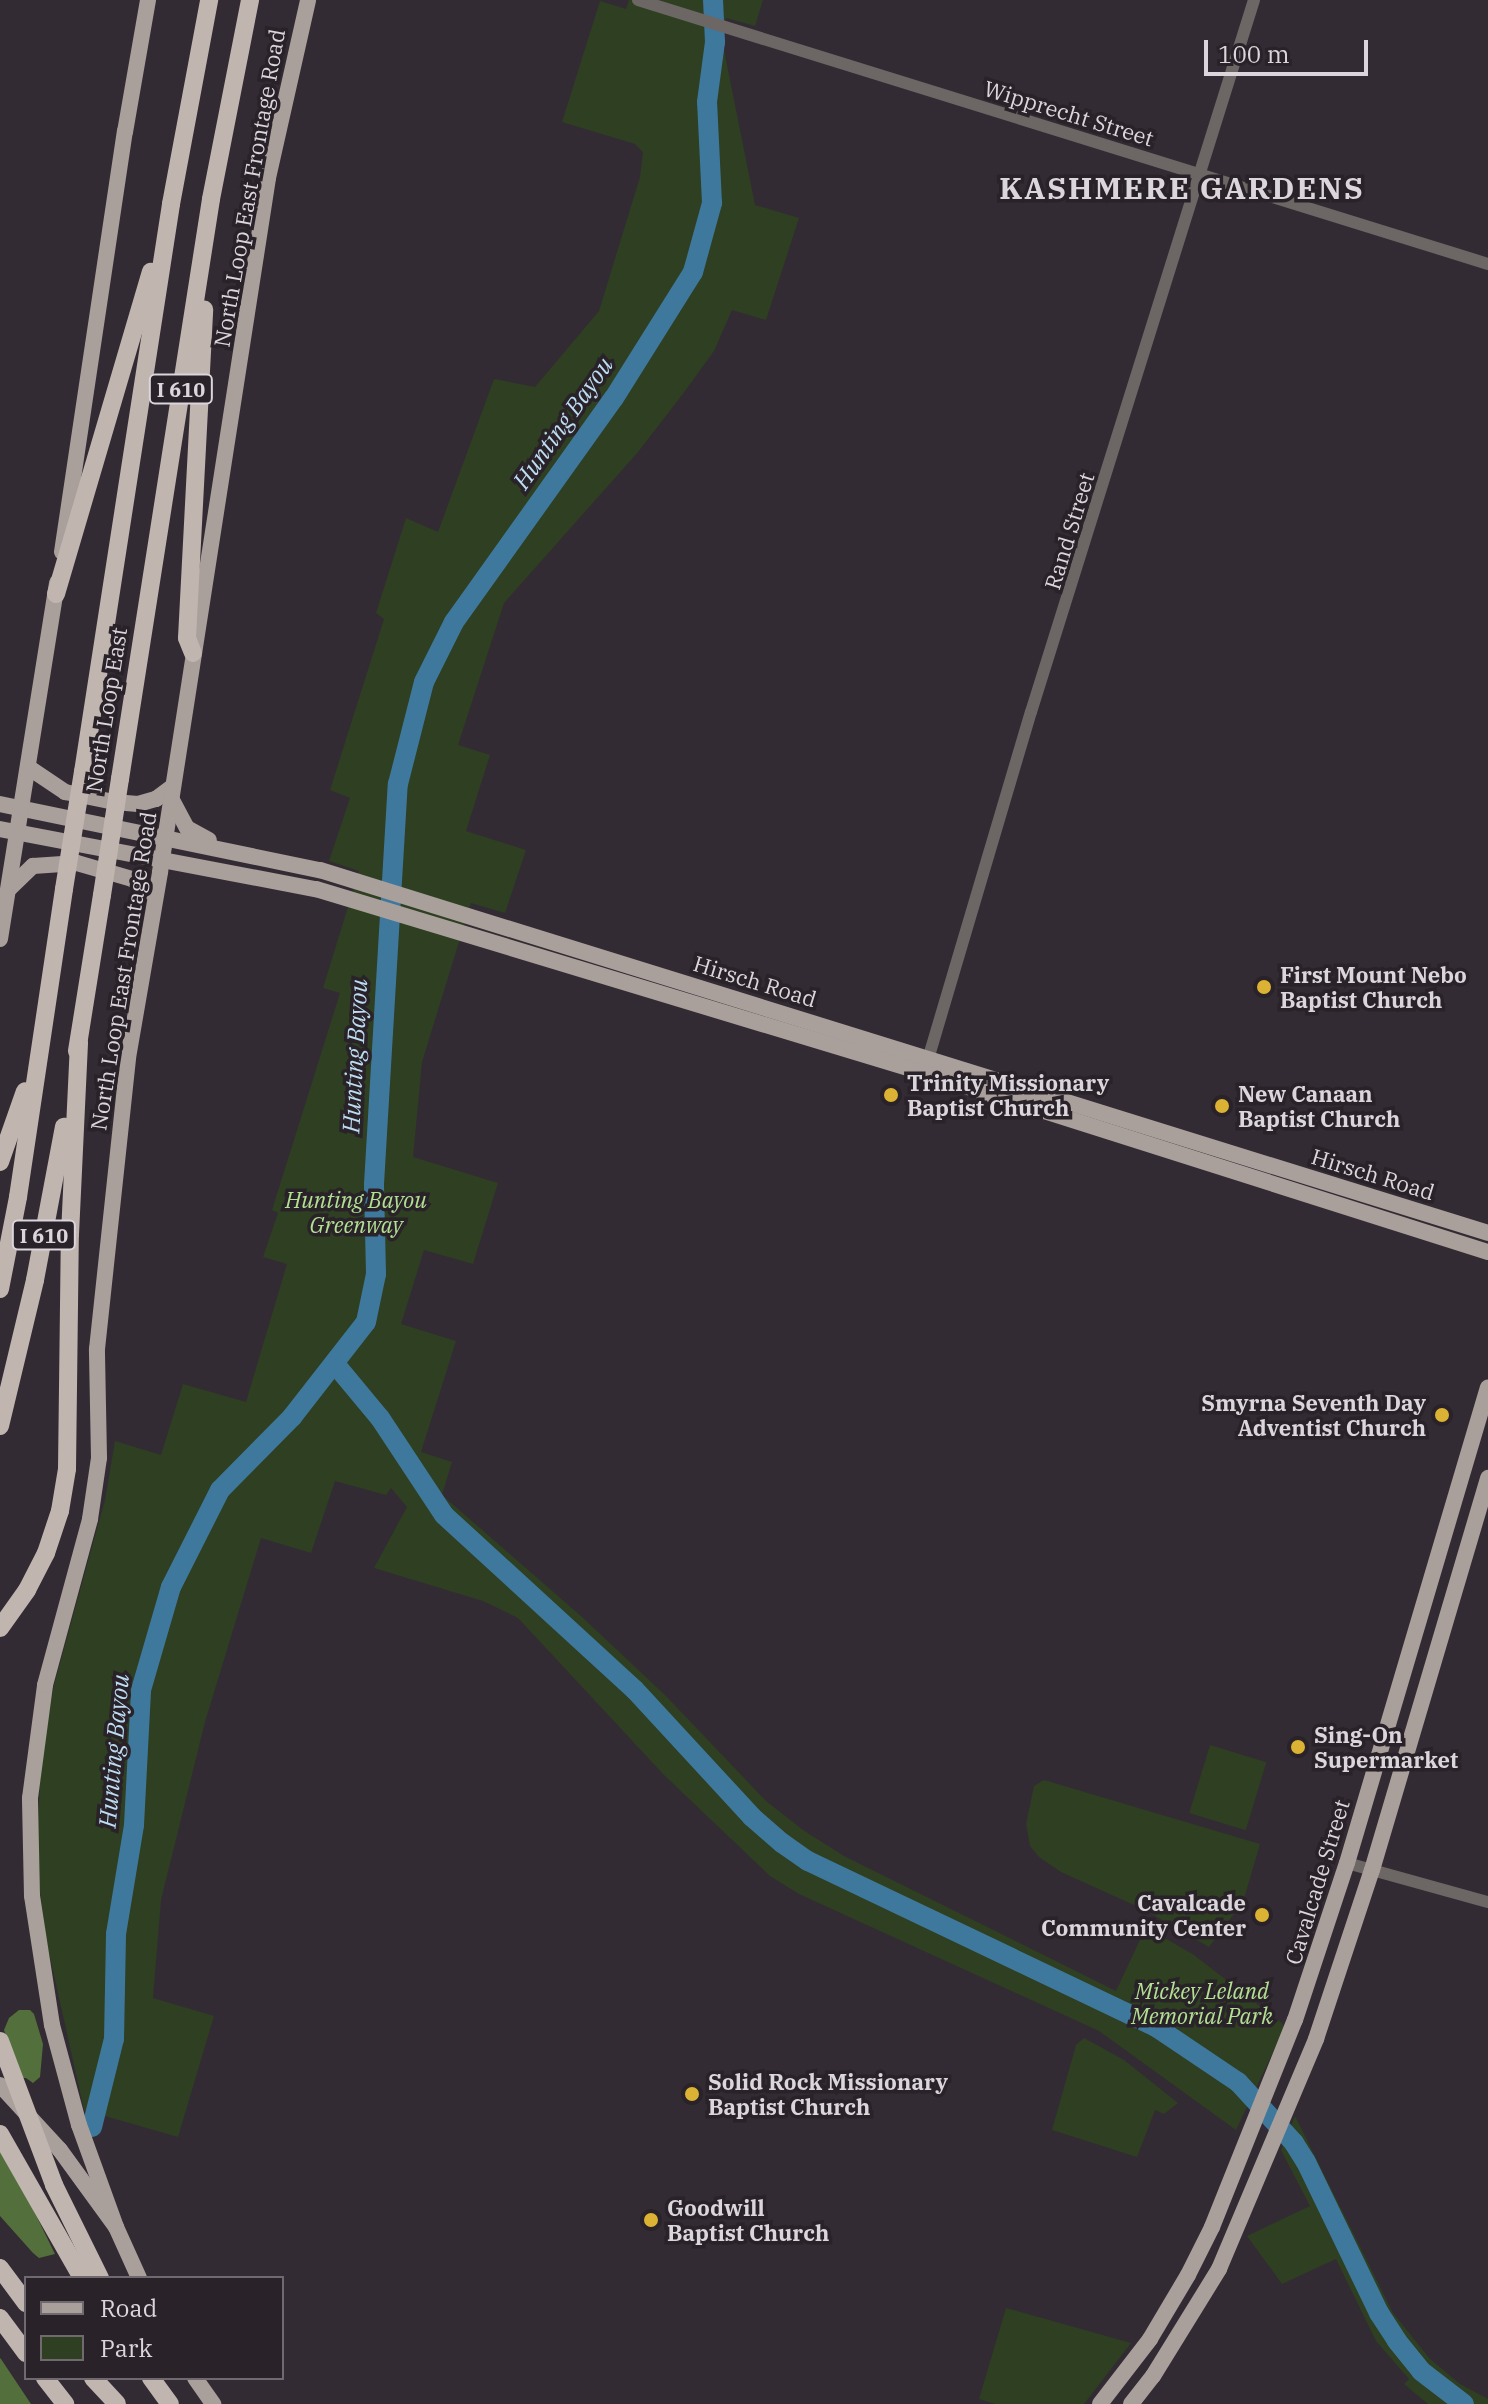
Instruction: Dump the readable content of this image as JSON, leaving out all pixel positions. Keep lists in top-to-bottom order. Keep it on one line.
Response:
{"streets":{"highway":["I 610","North Loop East"],"main road":["North Loop East Frontage Road","Hirsch Road","Cavalcade Street"],"street":["Wipprecht Street","Rand Street"]},"crossings":[["Wipprecht Street","Rand Street"],["North Loop East Frontage Road","Hirsch Road"],["Rand Street","Hirsch Road"]],"districts":["KASHMERE GARDENS"],"water":["Hunting Bayou"],"parks":["Hunting Bayou Greenway","Mickey Leland Memorial Park"],"places":["First Mount Nebo Baptist Church","Trinity Missionary Baptist Church","New Canaan Baptist Church","Smyrna Seventh Day Adventist Church","Sing-On Supermarket","Cavalcade Community Center","Solid Rock Missionary Baptist Church","Goodwill Baptist Church"],"legend":["Road","Park"],"scale_bar":"100 m"}
